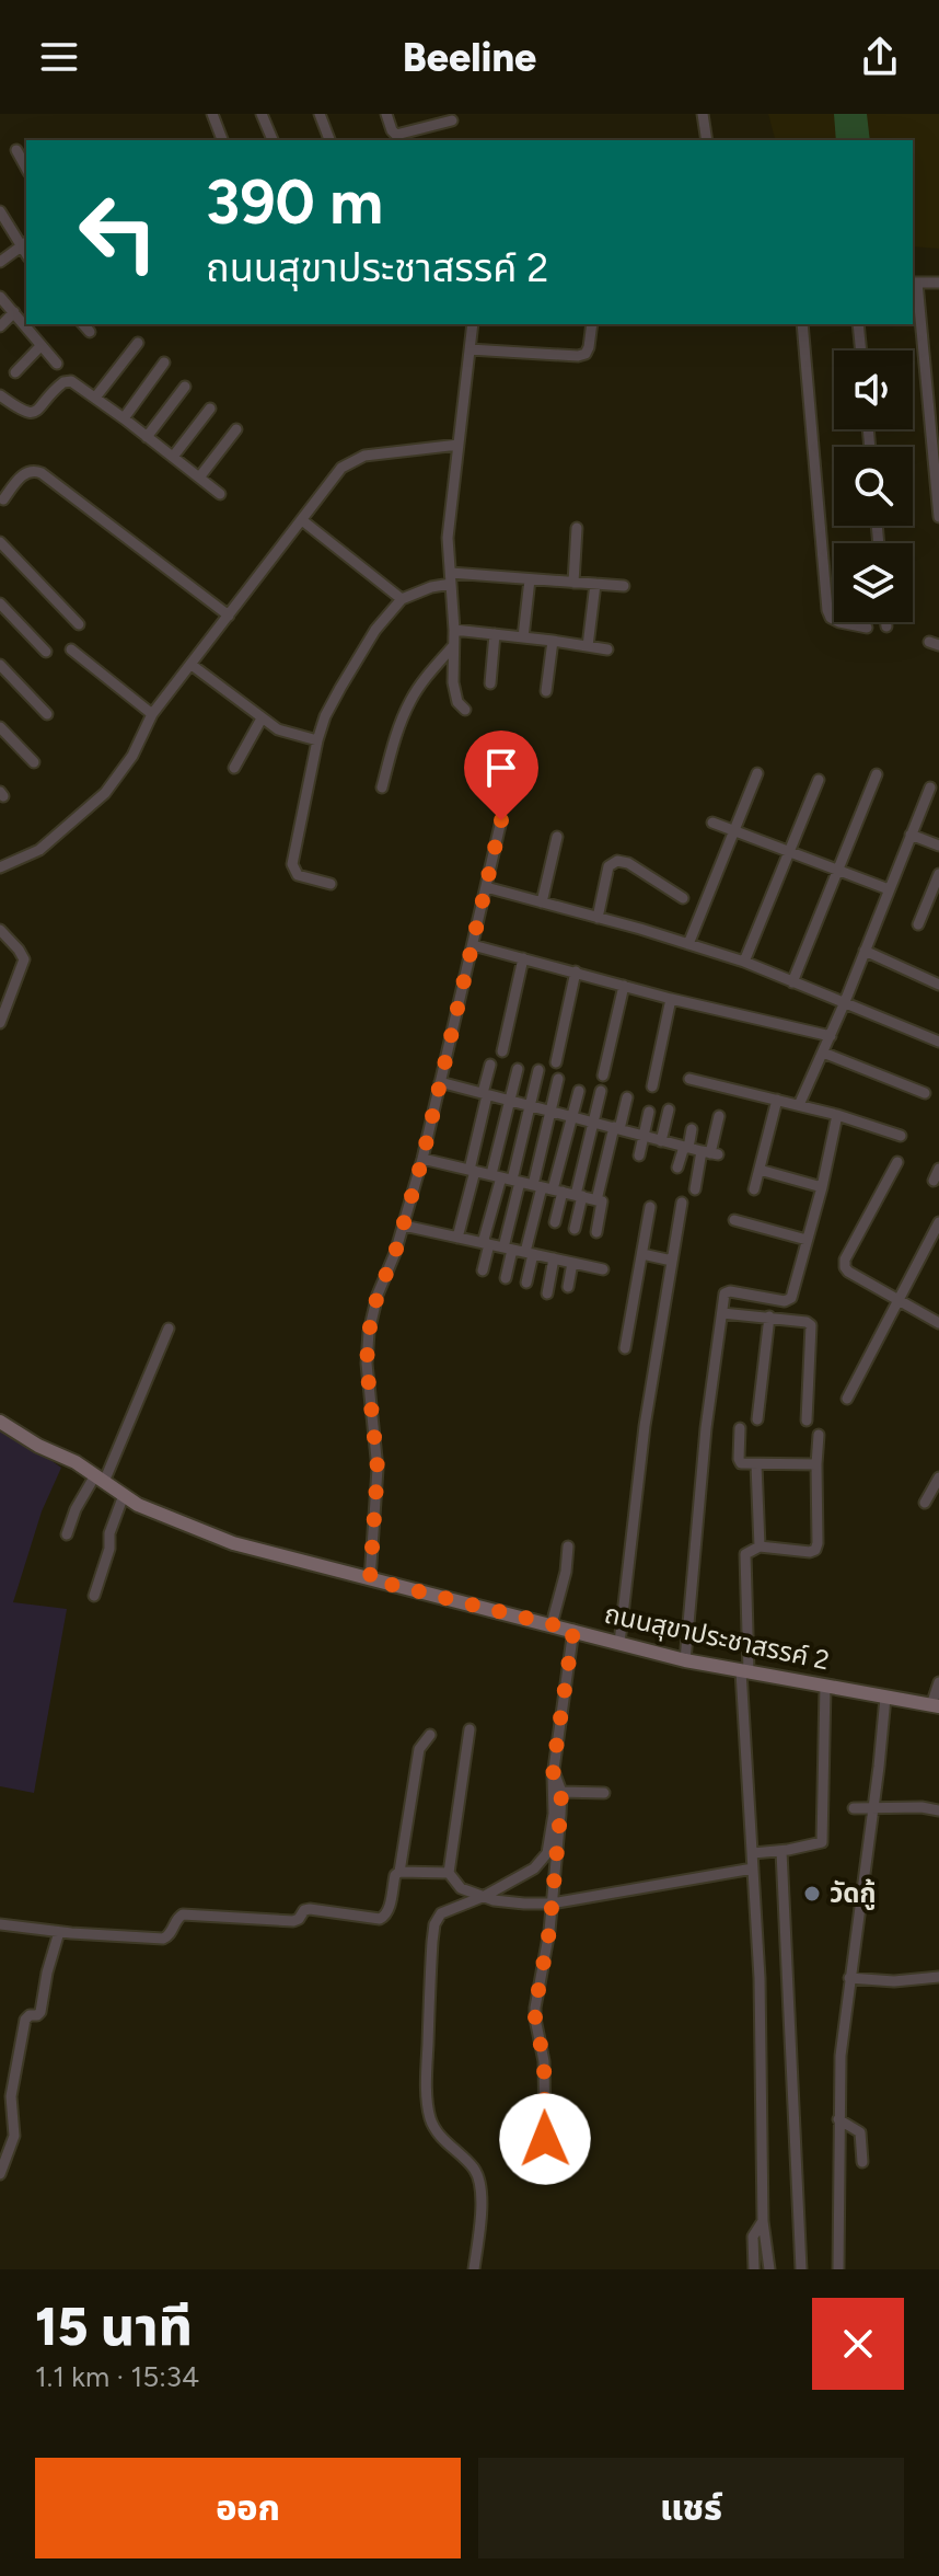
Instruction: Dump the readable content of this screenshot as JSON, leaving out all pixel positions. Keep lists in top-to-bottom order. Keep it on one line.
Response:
{"streets":{"street":["ถนนสุขาประชาสรรค์ 2"]},"places":["วัดกู้"],"page":{"header":"Beeline","turn":["390 m","ถนนสุขาประชาสรรค์ 2"],"heading":["15 นาที","1.1 km · 15:34"],"buttons":["ออก","แชร์"]}}
